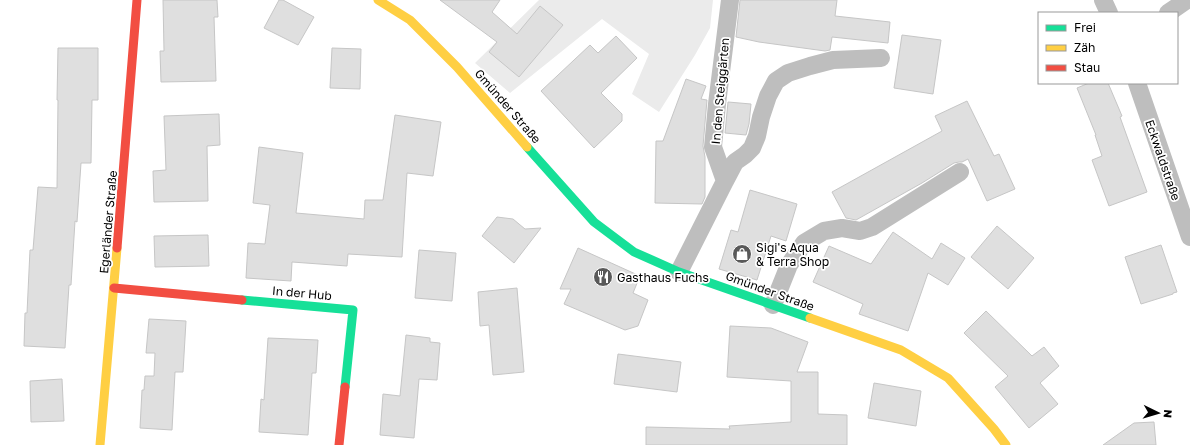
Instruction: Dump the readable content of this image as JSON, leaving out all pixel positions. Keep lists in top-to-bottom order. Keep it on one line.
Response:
{"streets":{"street":["In den Steiggärten","Gmünder Straße","Eckwaldstraße","Egerländer Straße","In der Hub"]},"crossings":[["Egerländer Straße","In der Hub"]],"places":{"shop":["Sigi's Aqua & Terra Shop"],"restaurant":["Gasthaus Fuchs"]},"legend":["Frei","Zäh","Stau"],"north":"right"}
